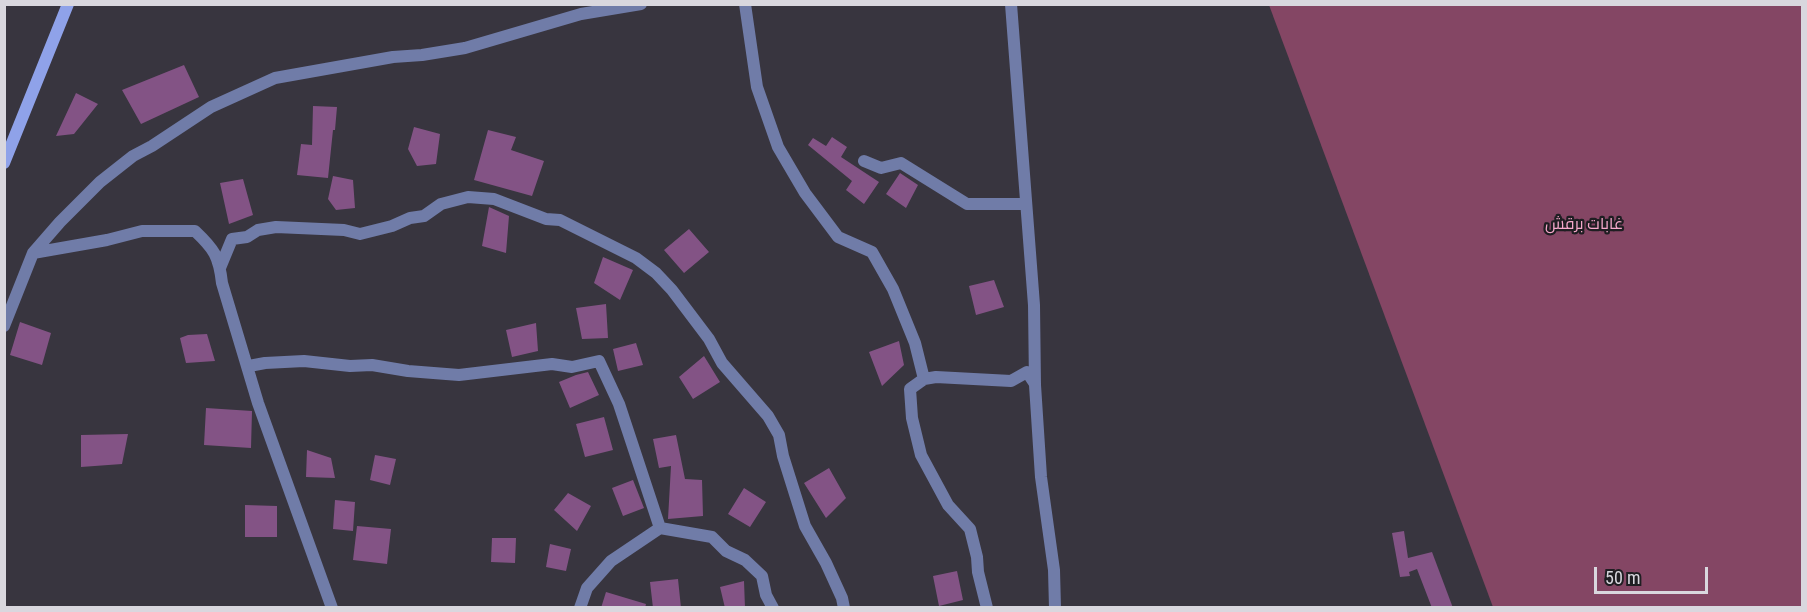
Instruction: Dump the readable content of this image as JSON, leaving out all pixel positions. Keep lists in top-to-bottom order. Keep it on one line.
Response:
{"parks":["غابات برقش"],"scale_bar":"50 m"}
